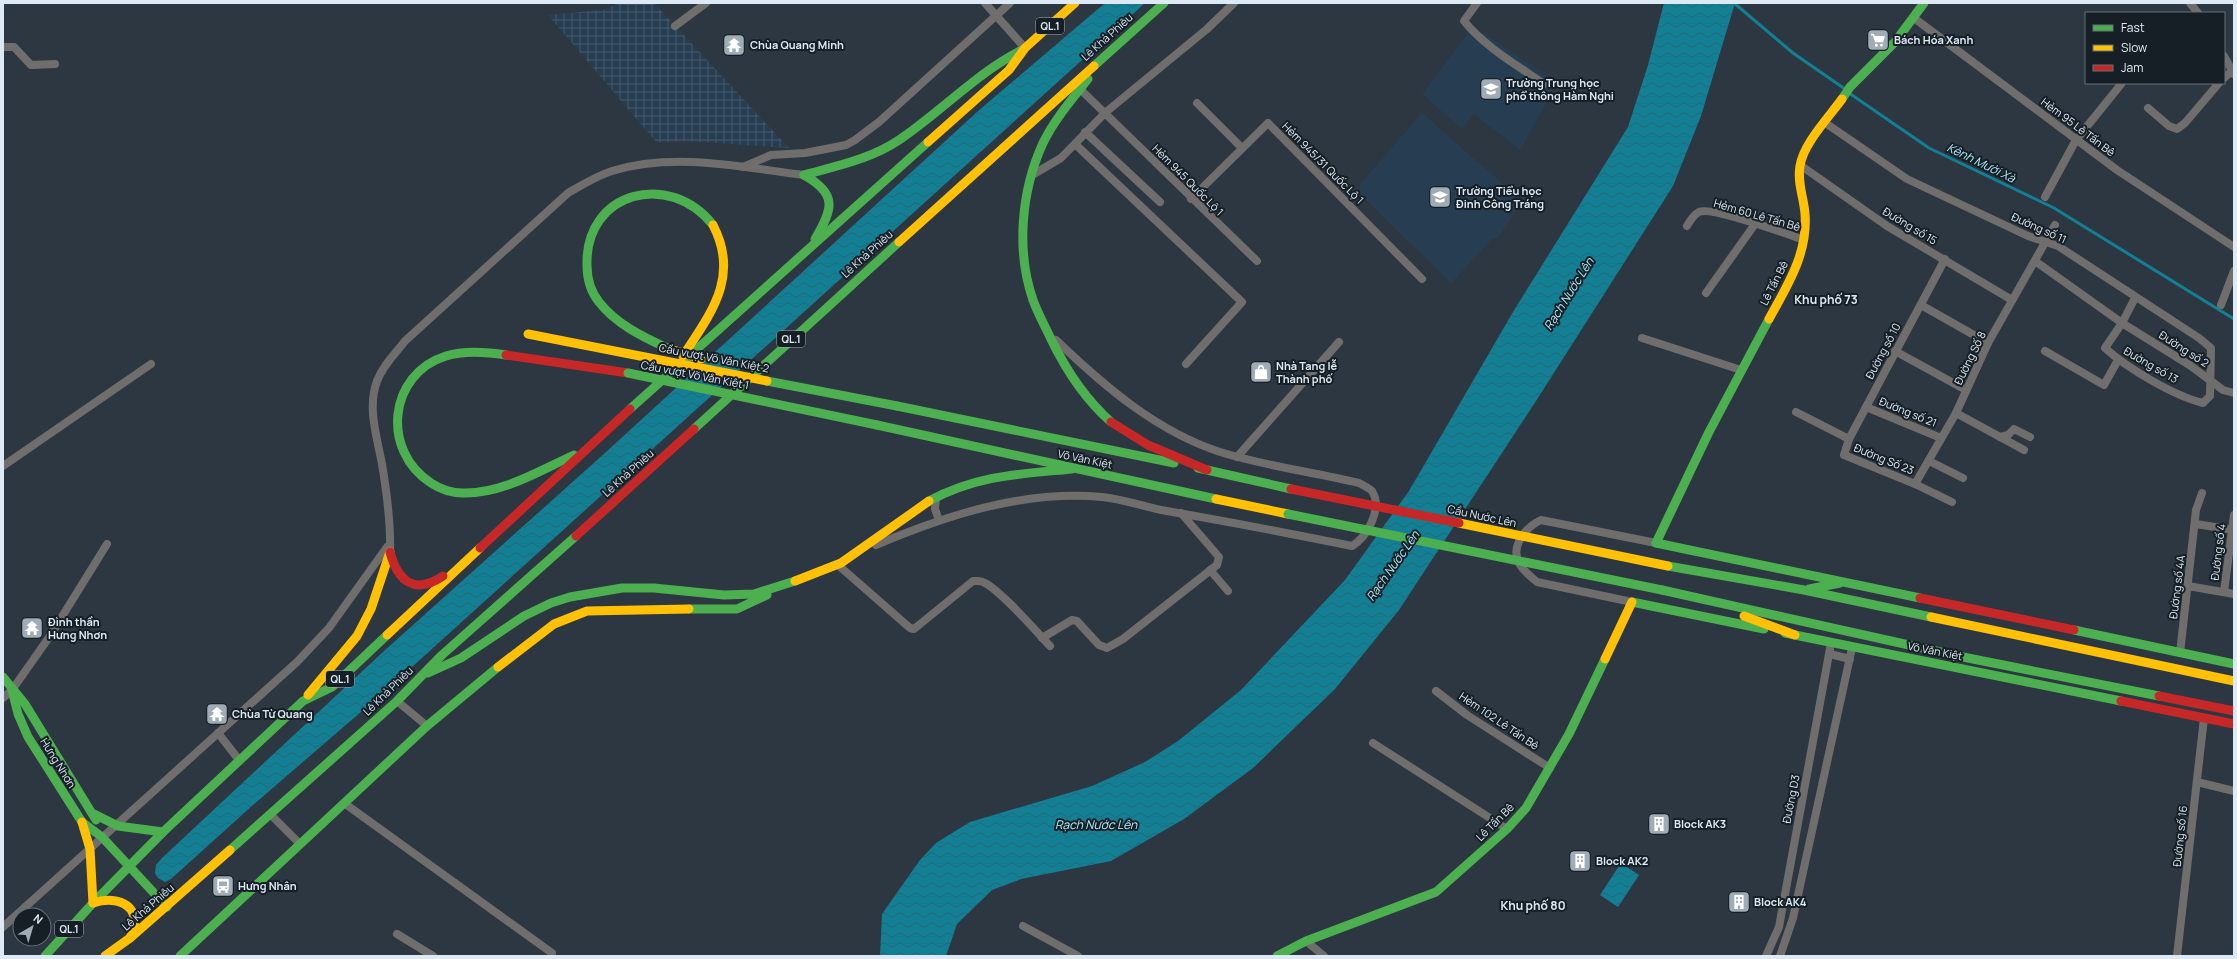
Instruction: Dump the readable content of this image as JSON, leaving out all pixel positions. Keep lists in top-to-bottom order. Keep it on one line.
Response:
{"streets":{"main road":["QL.1","Lê Khả Phiêu","Lê Tấn Bê","Cầu vượt Võ Văn Kiệt 2","Cầu vượt Võ Văn Kiệt 1","Võ Văn Kiệt","Cầu Nước Lên","Hưng Nhơn"],"street":["Hẻm 95 Lê Tấn Bê","Hẻm 945/31 Quốc Lộ 1","Hẻm 945 Quốc Lộ 1","Hẻm 60 Lê Tấn Bê","Đường số 15","Đường số 11","Đường số 2","Đường số 10","Đường Số 8","Đường số 13","Đường số 21","Đường Số 23","Đường số 4","Đường số 4A","Hẻm 102 Lê Tấn Bê","Đường D3","Đường số 16"]},"crossings":[["QL.1","Cầu vượt Võ Văn Kiệt 1"],["QL.1","Hưng Nhơn"],["Lê Khả Phiêu","Hưng Nhơn"],["Hẻm 95 Lê Tấn Bê","Lê Tấn Bê"],["Hẻm 945/31 Quốc Lộ 1","Hẻm 945 Quốc Lộ 1"],["Hẻm 60 Lê Tấn Bê","Lê Tấn Bê"],["Đường số 15","Lê Tấn Bê"],["Đường số 15","Đường số 10"],["Đường số 15","Đường Số 8"],["Đường số 11","Lê Tấn Bê"],["Đường số 11","Đường số 2"],["Đường số 11","Đường Số 8"],["Đường số 11","Đường số 13"],["Lê Tấn Bê","Võ Văn Kiệt"],["Lê Tấn Bê","Hẻm 102 Lê Tấn Bê"],["Đường số 2","Đường số 13"],["Đường số 10","Đường số 21"],["Đường số 10","Đường Số 23"],["Cầu vượt Võ Văn Kiệt 2","Võ Văn Kiệt"],["Đường Số 8","Đường số 21"],["Đường Số 8","Đường Số 23"],["Cầu vượt Võ Văn Kiệt 1","Võ Văn Kiệt"],["Võ Văn Kiệt","Cầu Nước Lên"],["Võ Văn Kiệt","Đường D3"],["Võ Văn Kiệt","Đường số 16"]],"districts":["Khu phố 73","Khu phố 80"],"water":["Kênh Mười Xà","Rạch Nước Lên"],"places":{"supermarket":["Bách Hóa Xanh"],"temple":["Chùa Quang Minh","Đình thần Hưng Nhơn","Chùa Từ Quang"],"school or university":["Trường Trung học phổ thông Hàm Nghi","Trường Tiểu học Đinh Công Tráng"],"shop":["Nhà Tang lễ Thành phố"],"building":["Block AK3","Block AK2","Block AK4"],"bus stop":["Hưng Nhân"]},"legend":["Fast","Slow","Jam"],"north":"top right"}
